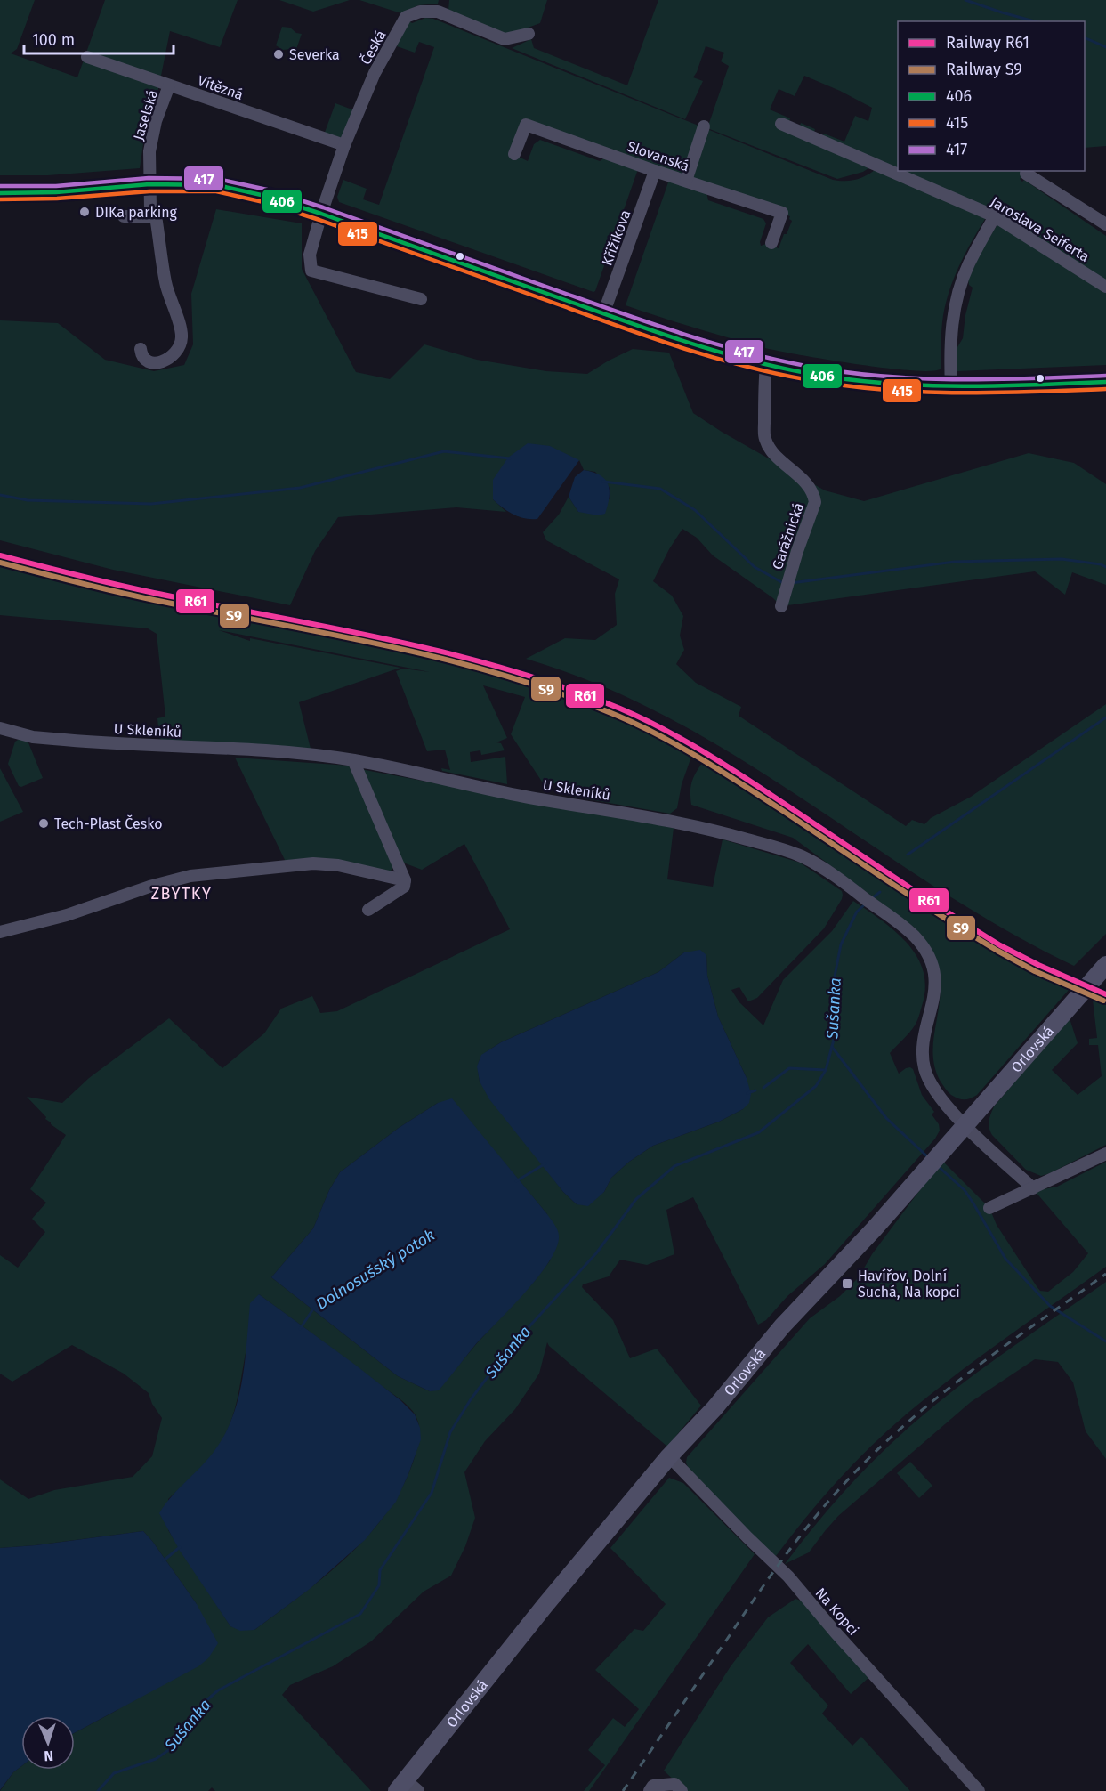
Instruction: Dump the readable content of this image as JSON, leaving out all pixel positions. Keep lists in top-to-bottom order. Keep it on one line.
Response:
{"streets":{"main road":["Orlovská"],"street":["Česká","Vítězná","Jaselská","Slovanská","Jaroslava Seiferta","Křižíkova","Garážnická","U Skleníků","Na Kopci"]},"crossings":[["Česká","Vítězná"],["Vítězná","Jaselská"],["Slovanská","Křižíkova"],["U Skleníků","Orlovská"],["Orlovská","Na Kopci"]],"districts":["ZBYTKY"],"water":["Sušanka","Dolnosušský potok"],"places":{"other":["Severka","DIKa parking","Tech-Plast Česko"],"transit":["Havířov, Dolní Suchá, Na kopci"]},"lines":["transit line 417","transit line 406","transit line 415","rail line R61","rail line S9"],"legend":["Railway R61","Railway S9","406","415","417"],"scale_bar":"100 m","north":"bottom"}
